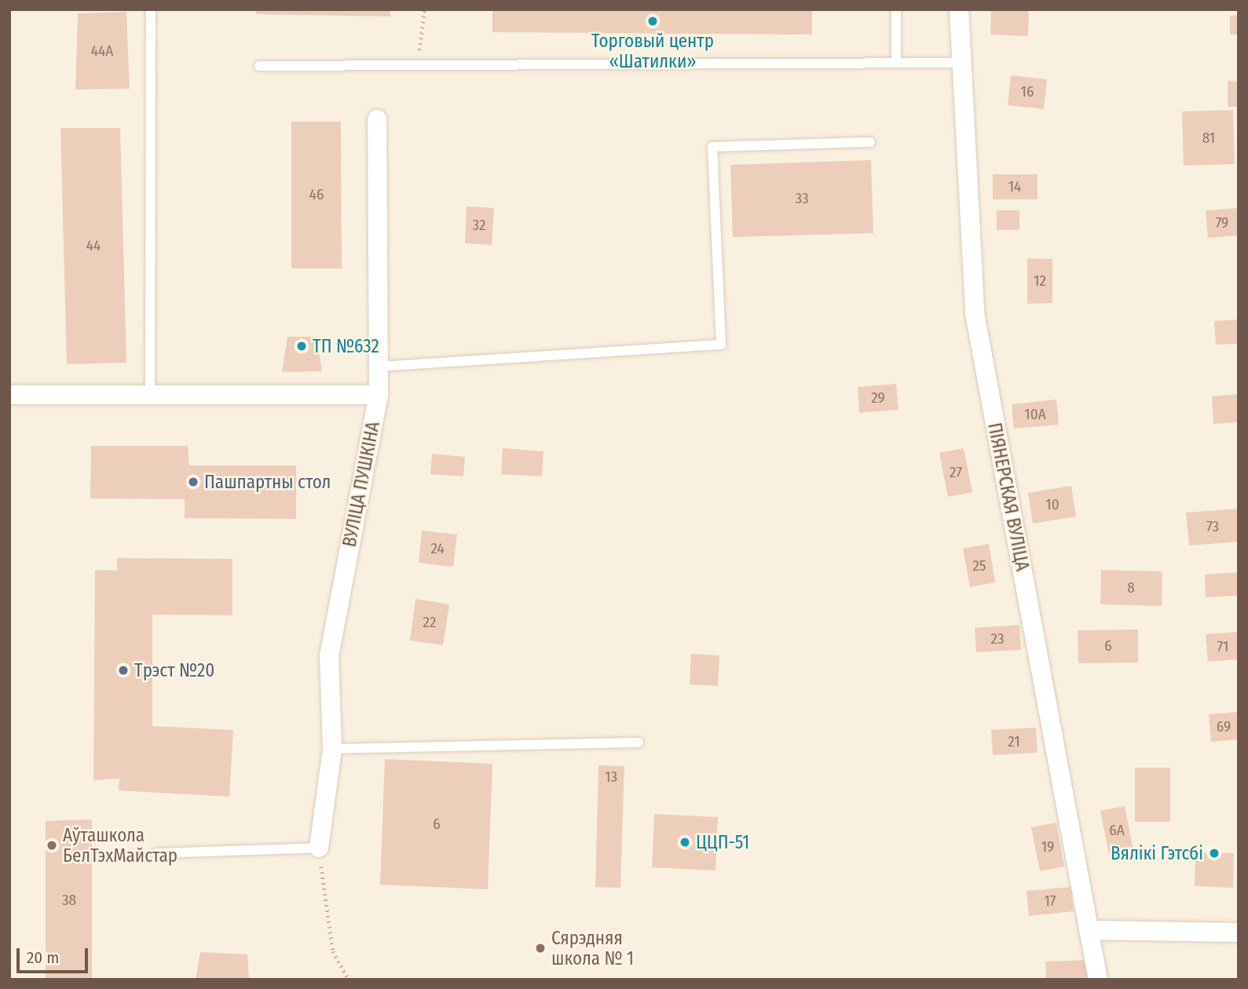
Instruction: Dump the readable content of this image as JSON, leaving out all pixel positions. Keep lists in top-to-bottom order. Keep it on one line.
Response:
{"streets":{"street":["ВУЛІЦА ПУШКІНА","ПІЯНЕРСКАЯ ВУЛІЦА"]},"places":["Торговый центр «Шатилки»","ТП №632","Пашпартны стол","Трэст №20","ЦЦП-51","Аўташкола БелТэхМайстар","Вялікі Гэтсбі","Сярэдняя школа № 1"],"house_numbers":["44А","16","81","14","46","33","79","32","44","12","29","10А","27","10","73","24","25","8","22","23","6","71","69","21","13","6","6А","19","38","17"],"scale_bar":"20 m"}
